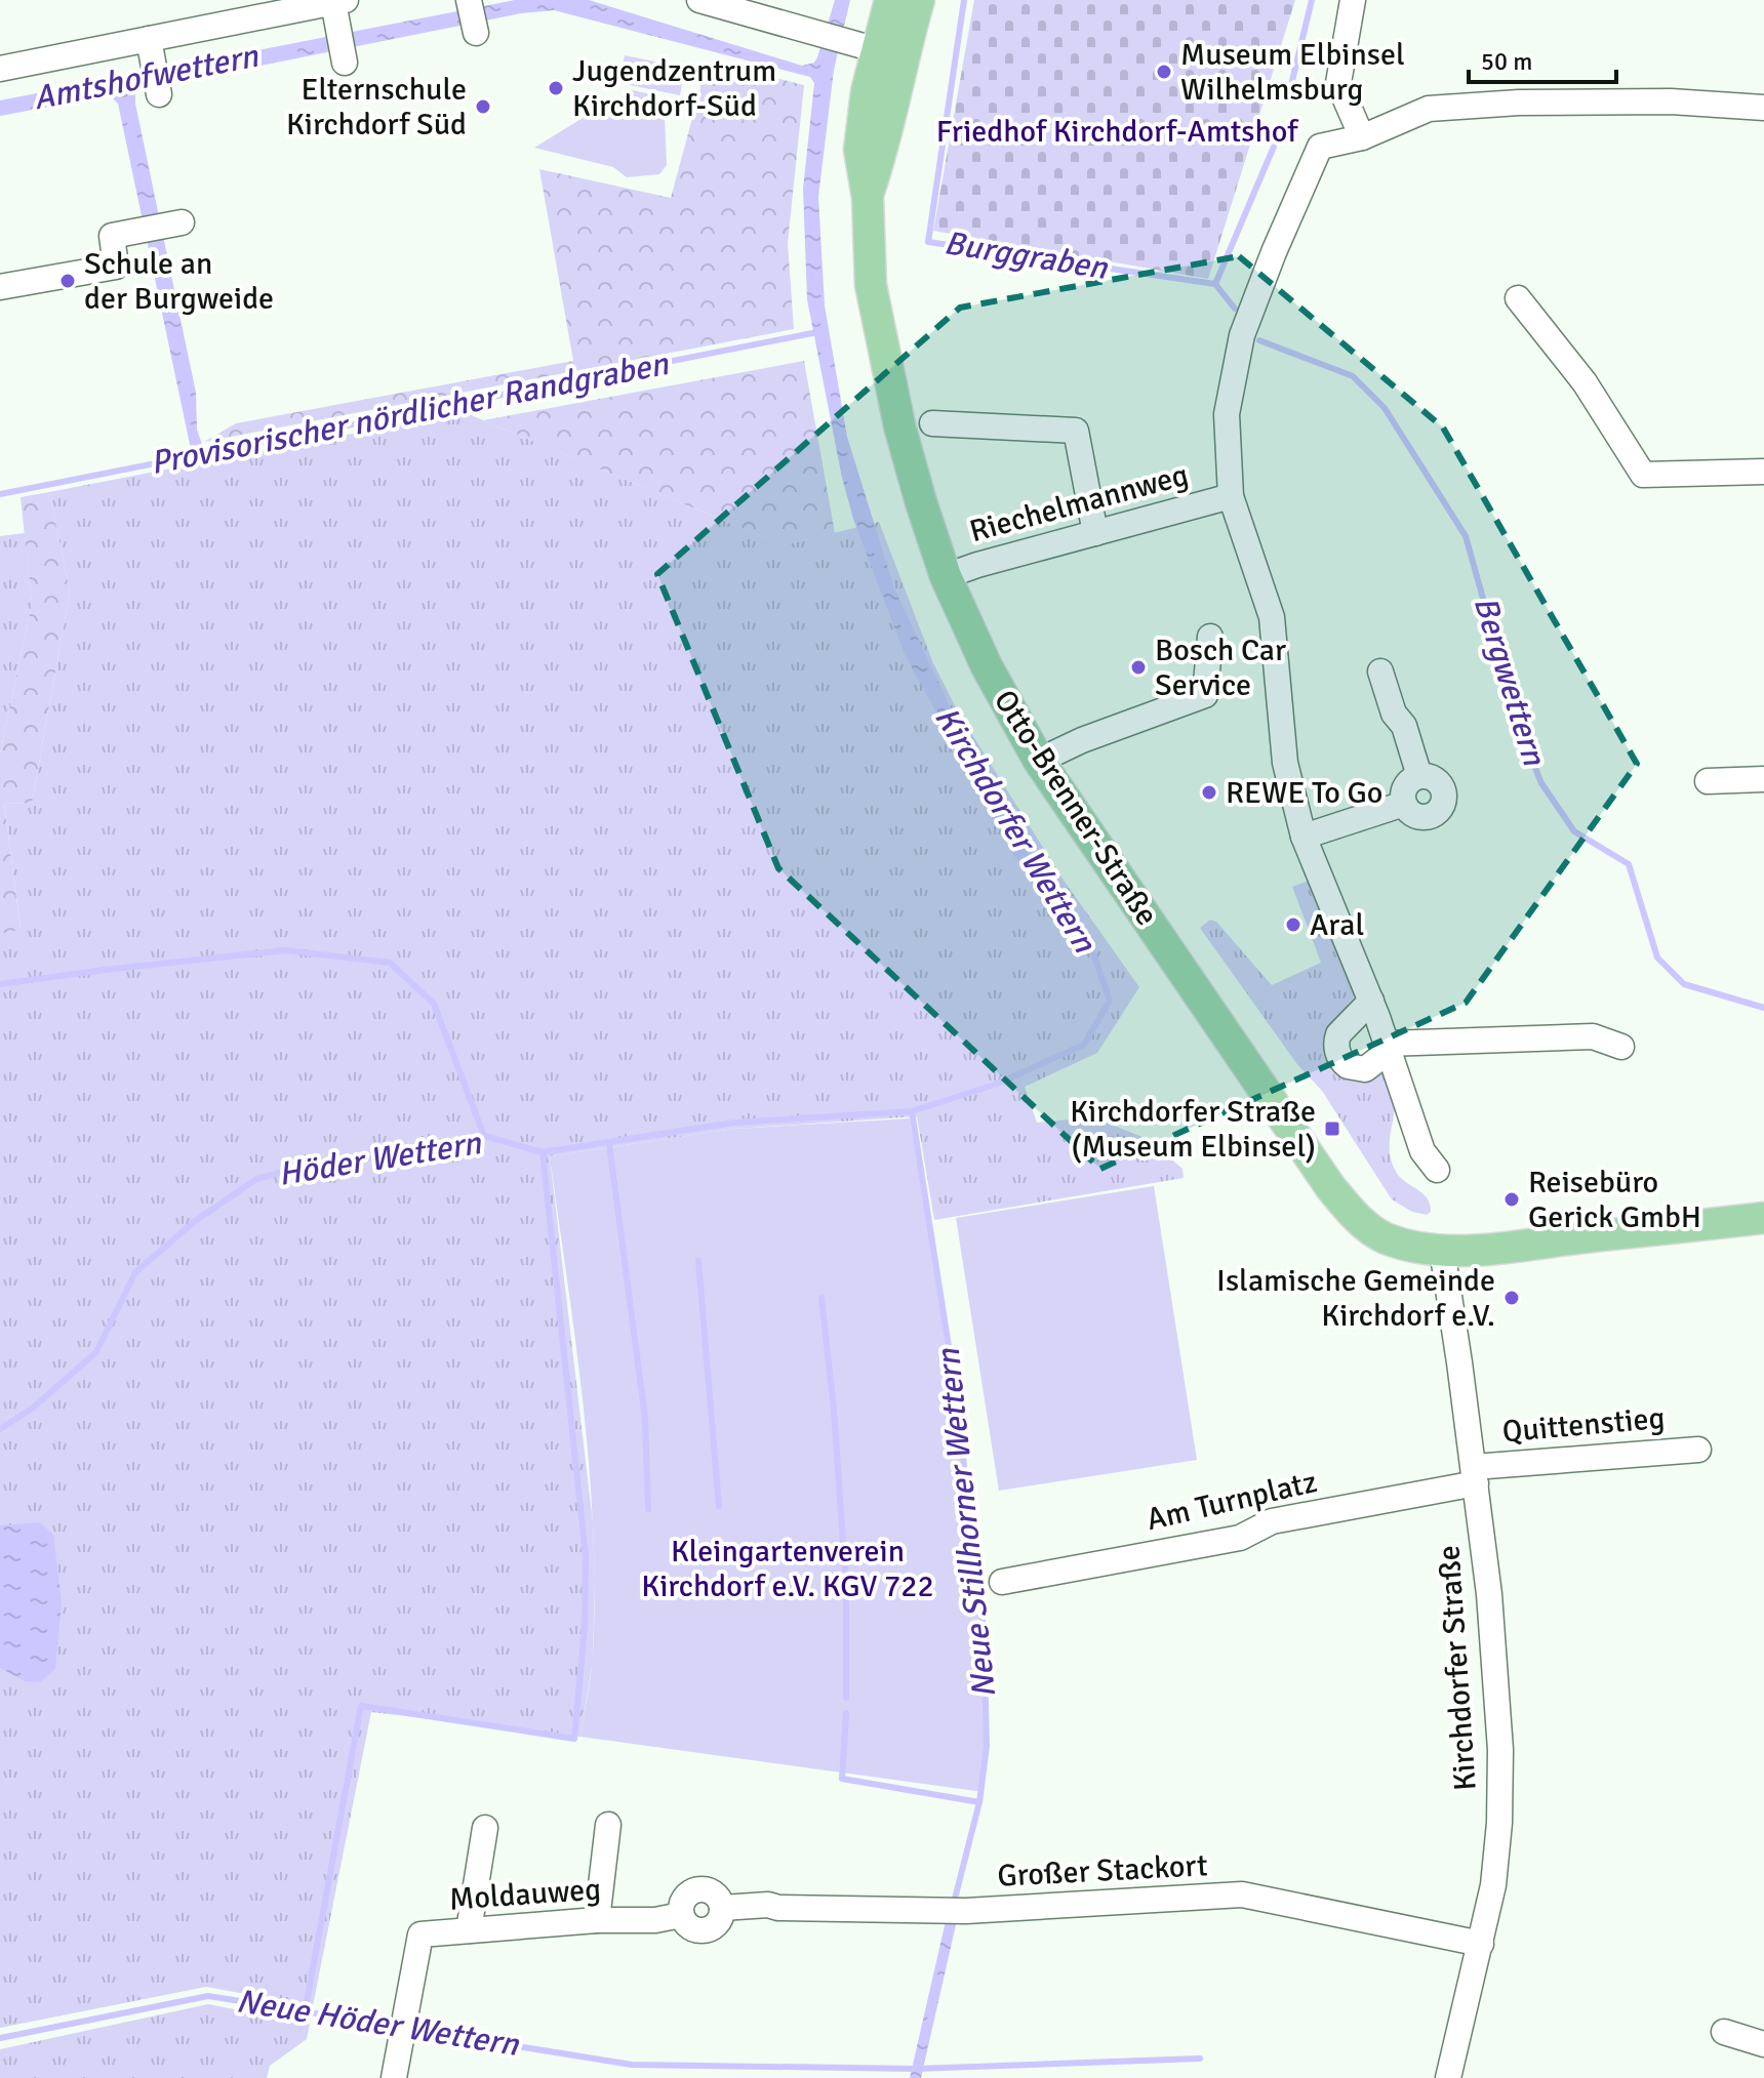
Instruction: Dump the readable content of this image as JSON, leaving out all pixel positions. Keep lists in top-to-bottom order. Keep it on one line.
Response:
{"streets":{"main road":["Otto-Brenner-Straße"],"street":["Riechelmannweg","Quittenstieg","Am Turnplatz","Kirchdorfer Straße","Großer Stackort","Moldauweg"]},"crossings":[["Riechelmannweg","Otto-Brenner-Straße"],["Otto-Brenner-Straße","Kirchdorfer Straße"],["Quittenstieg","Am Turnplatz"],["Quittenstieg","Kirchdorfer Straße"],["Am Turnplatz","Kirchdorfer Straße"],["Kirchdorfer Straße","Großer Stackort"],["Großer Stackort","Moldauweg"]],"water":["Amtshofwettern","Burggraben","Provisorischer nördlicher Randgraben","Bergwettern","Kirchdorfer Wettern","Höder Wettern","Neue Stillhorner Wettern","Neue Höder Wettern"],"parks":["Friedhof Kirchdorf-Amtshof","Kleingartenverein Kirchdorf e.V. KGV 722"],"places":{"other":["Museum Elbinsel Wilhelmsburg","Jugendzentrum Kirchdorf-Süd","Elternschule Kirchdorf Süd","Schule an der Burgweide","Bosch Car Service","REWE To Go","Aral","Reisebüro Gerick GmbH","Islamische Gemeinde Kirchdorf e.V."],"transit":["Kirchdorfer Straße (Museum Elbinsel)"]},"scale_bar":"50 m"}
